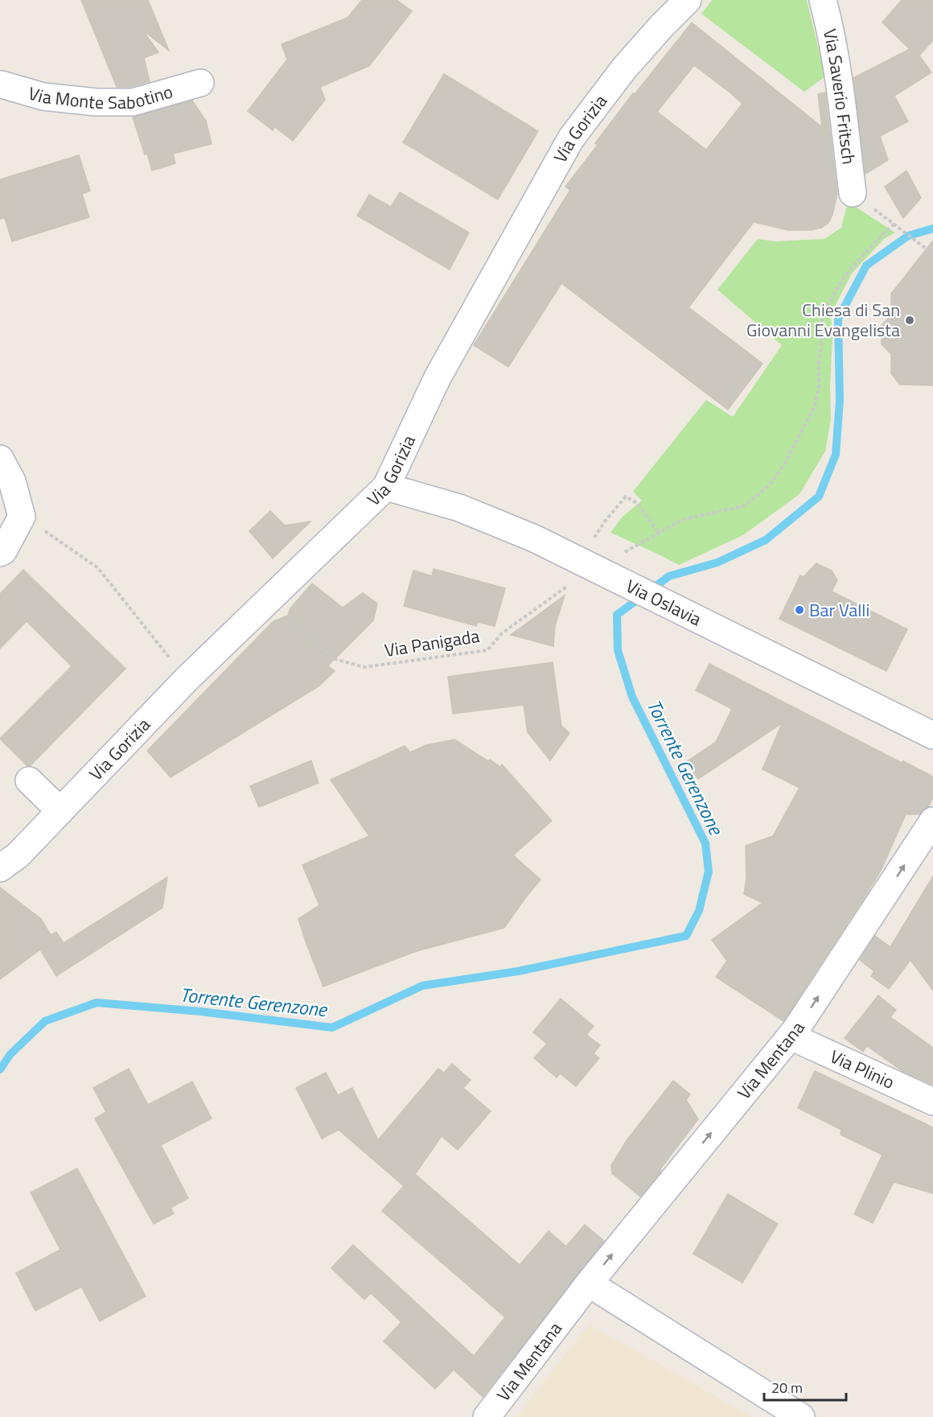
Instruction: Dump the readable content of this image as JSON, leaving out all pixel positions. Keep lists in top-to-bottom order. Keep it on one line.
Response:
{"streets":{"street":["Via Monte Sabotino","Via Saverio Fritsch","Via Gorizia","Via Oslavia","Via Mentana","Via Plinio"],"path":["Via Panigada"]},"crossings":[["Via Gorizia","Via Oslavia"],["Via Gorizia","Via Panigada"],["Via Oslavia","Via Panigada"],["Via Mentana","Via Plinio"]],"one_way":["Via Mentana"],"water":["Torrente Gerenzone"],"places":["Chiesa di San Giovanni Evangelista","Bar Valli"],"scale_bar":"20 m"}
